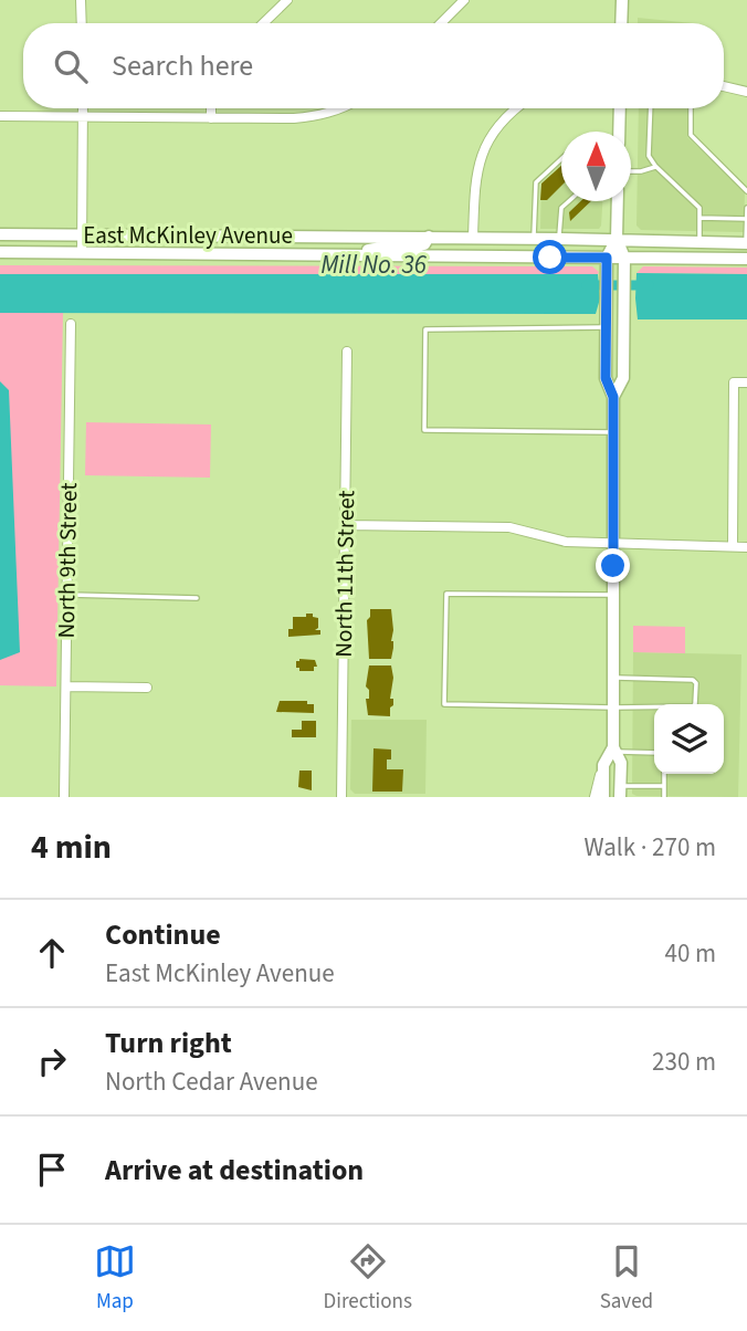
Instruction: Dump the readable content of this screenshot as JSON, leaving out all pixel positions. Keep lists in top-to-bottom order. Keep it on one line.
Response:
{"streets":{"main road":["East McKinley Avenue"],"street":["North 9th Street","North 11th Street"]},"water":["Mill No. 36"],"north":"top","page":{"search":"Search here","heading":["4 min","Walk · 270 m"],"list":[["Continue","East McKinley Avenue","40 m"],["Turn right","North Cedar Avenue","230 m"],"Arrive at destination"],"nav":["Map","Directions","Saved"]}}
